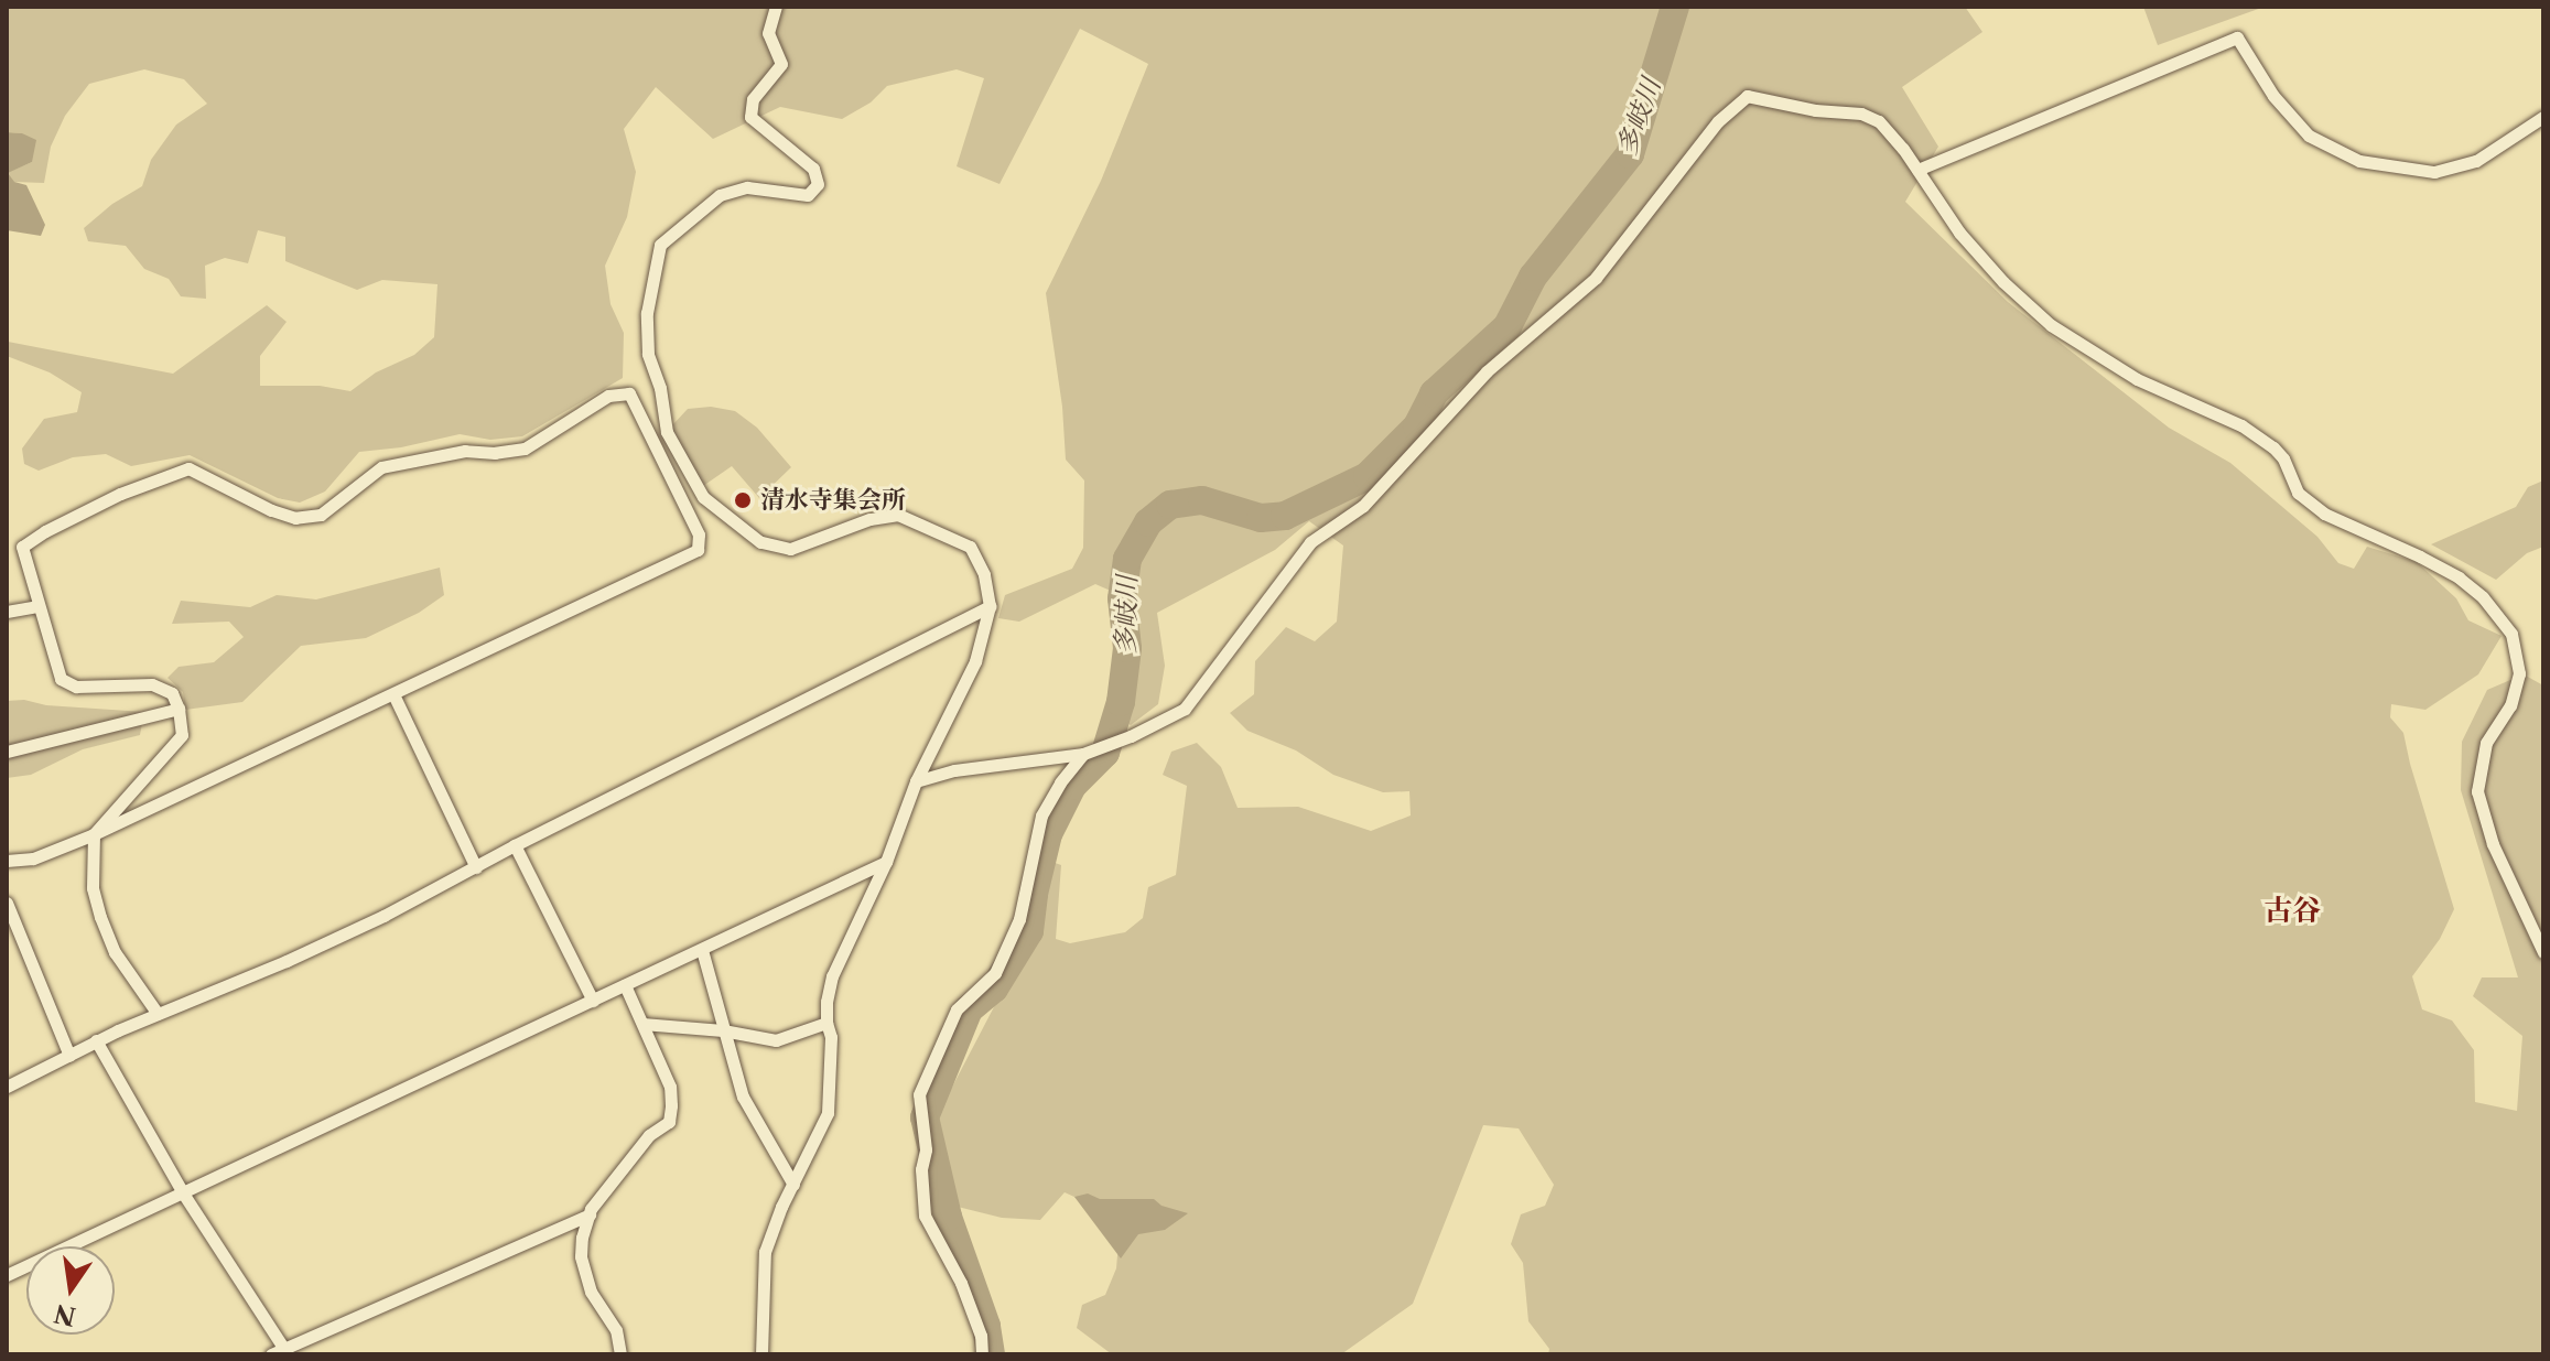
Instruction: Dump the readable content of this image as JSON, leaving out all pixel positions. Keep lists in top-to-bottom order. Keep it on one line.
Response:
{"districts":["古谷"],"water":["多岐川"],"places":["清水寺集会所"],"north":"bottom"}
